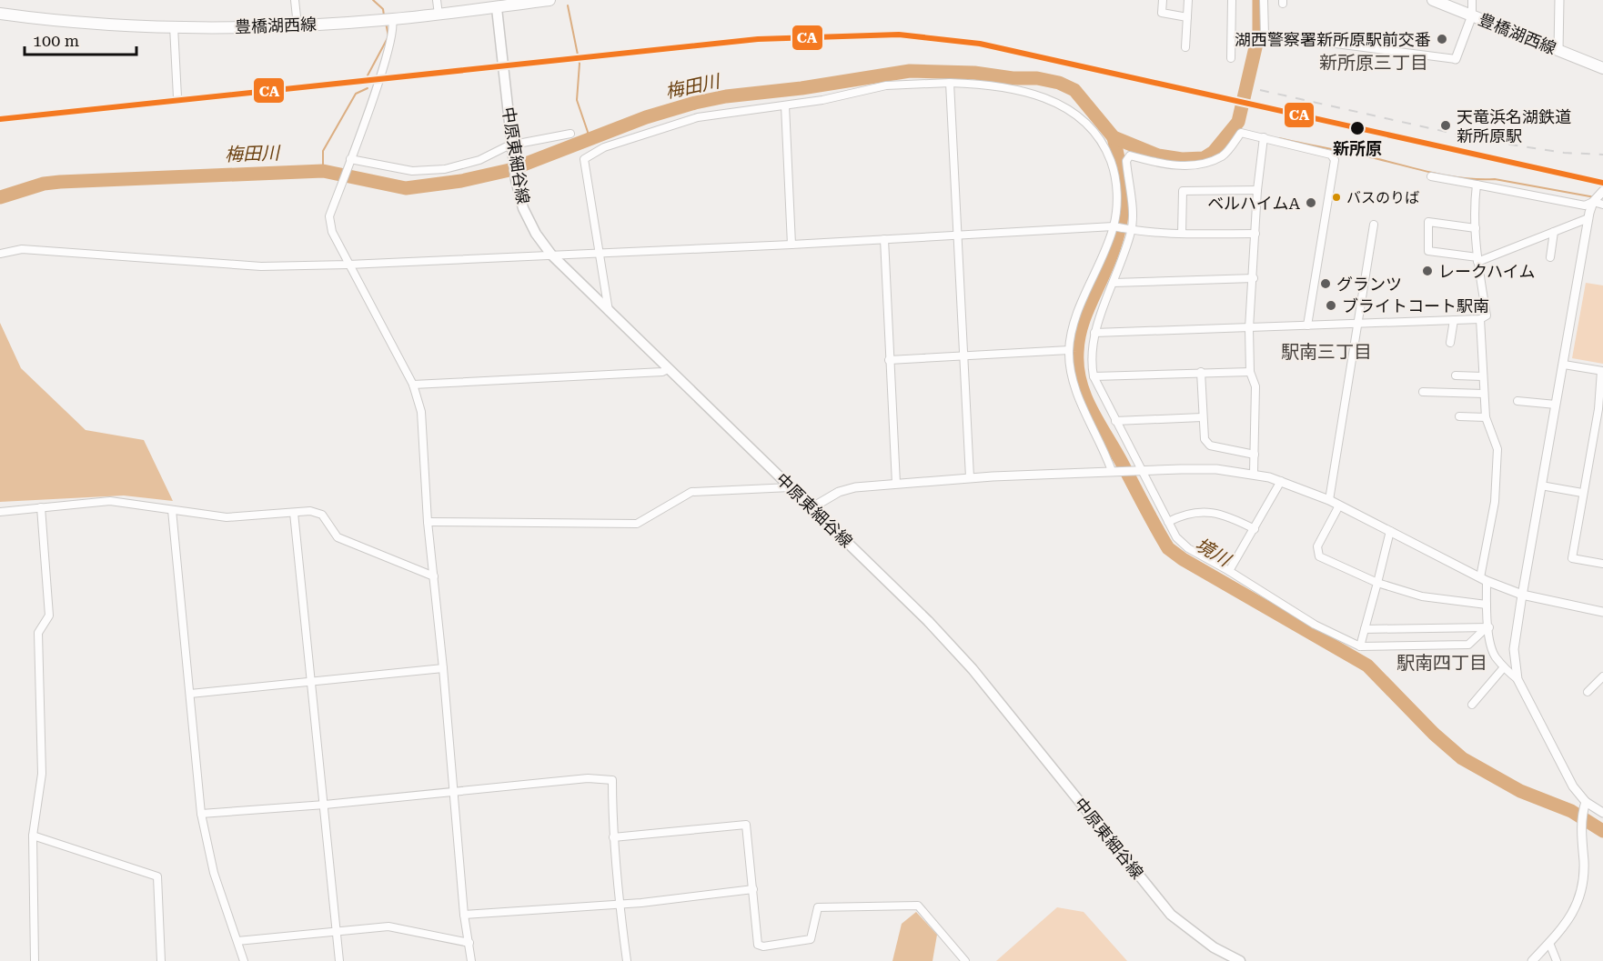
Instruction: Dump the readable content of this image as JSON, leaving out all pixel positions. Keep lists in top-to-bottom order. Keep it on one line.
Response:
{"streets":{"main road":["豊橋湖西線","中原東細谷線"]},"crossings":[["豊橋湖西線","中原東細谷線"]],"districts":["新所原三丁目","駅南三丁目","駅南四丁目"],"water":["梅田川","境川"],"places":["湖西警察署新所原駅前交番","天竜浜名湖鉄道 新所原駅","新所原","バスのりば","ベルハイムA","レークハイム","グランツ","ブライトコート駅南"],"lines":["transit line CA"],"scale_bar":"100 m"}
